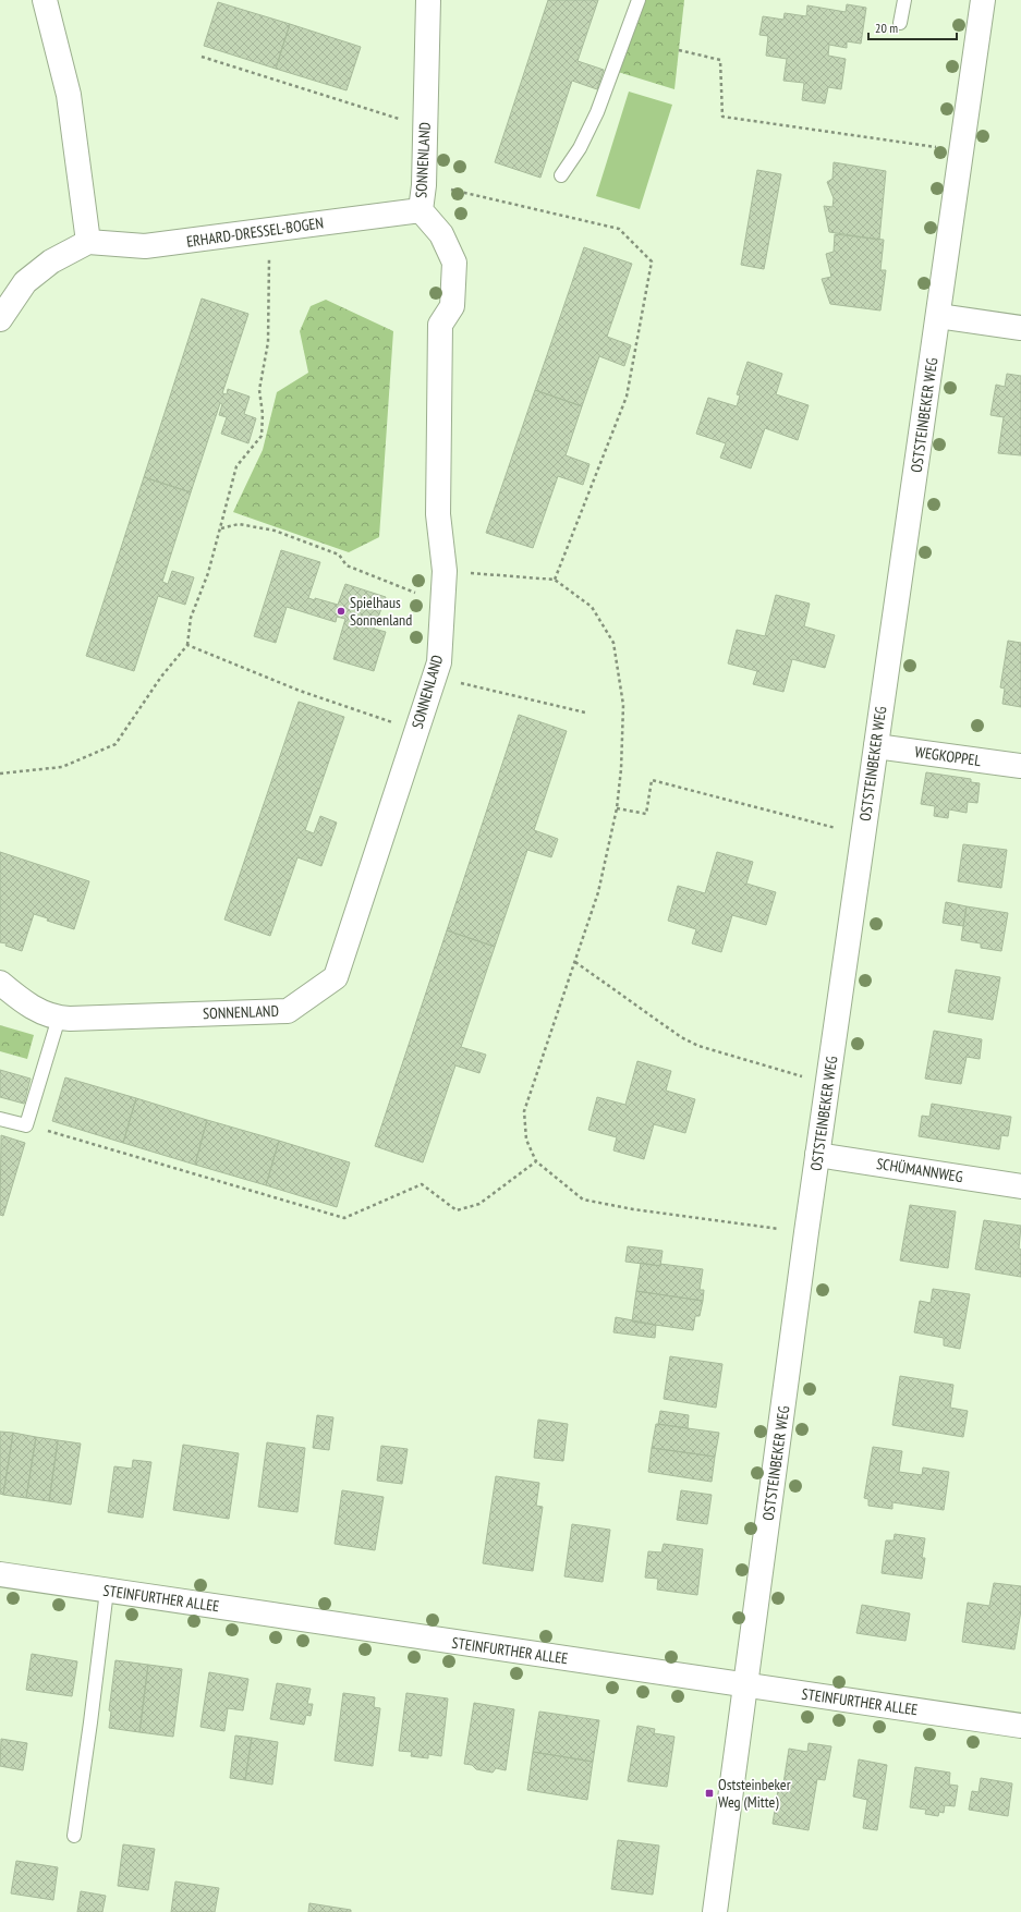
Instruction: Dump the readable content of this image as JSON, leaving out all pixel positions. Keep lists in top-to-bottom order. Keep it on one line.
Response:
{"streets":{"street":["SONNENLAND","ERHARD-DRESSEL-BOGEN","OSTSTEINBEKER WEG","WEGKOPPEL","SCHÜMANNWEG","STEINFURTHER ALLEE"]},"crossings":[["SONNENLAND","ERHARD-DRESSEL-BOGEN"],["OSTSTEINBEKER WEG","WEGKOPPEL"],["OSTSTEINBEKER WEG","SCHÜMANNWEG"],["OSTSTEINBEKER WEG","STEINFURTHER ALLEE"]],"places":{"other":["Spielhaus Sonnenland"],"transit":["Oststeinbeker Weg (Mitte)"]},"scale_bar":"20 m"}
